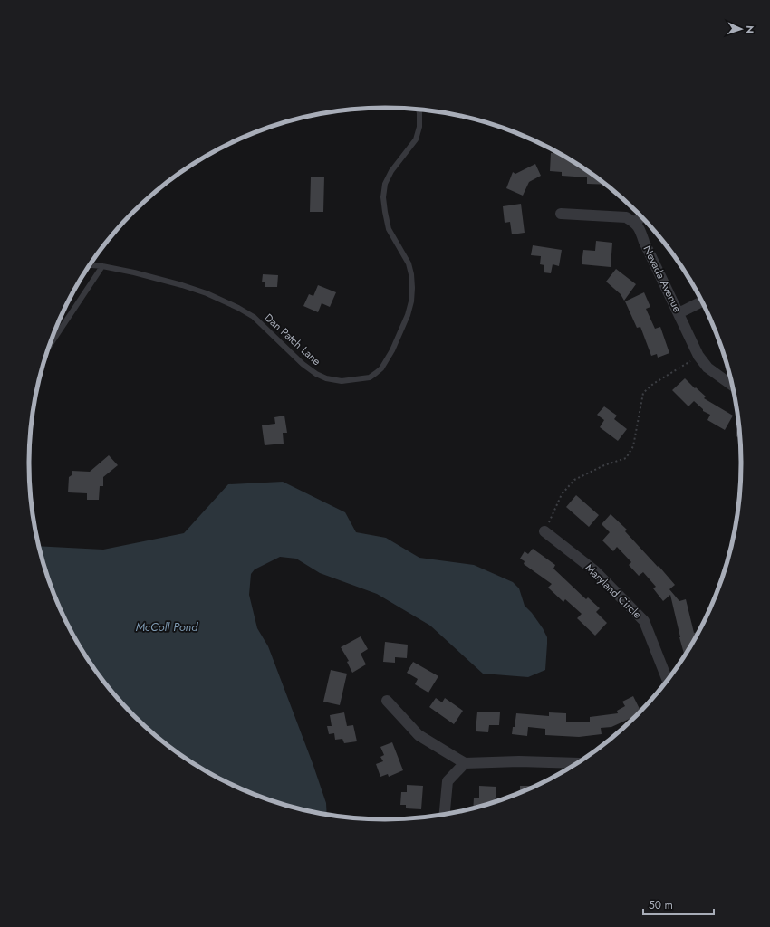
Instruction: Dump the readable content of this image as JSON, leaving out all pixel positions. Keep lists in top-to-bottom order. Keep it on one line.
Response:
{"streets":{"street":["Nevada Avenue","Maryland Circle"],"lane":["Dan Patch Lane"]},"water":["McColl Pond"],"scale_bar":"50 m","north":"right"}
